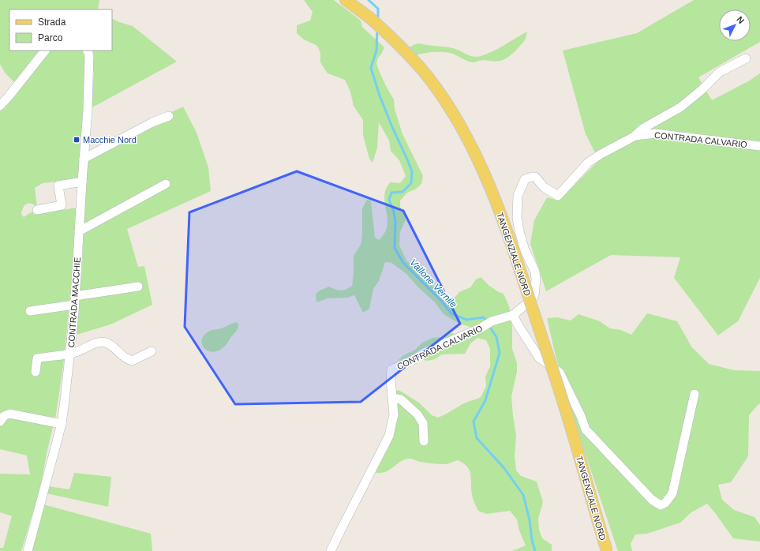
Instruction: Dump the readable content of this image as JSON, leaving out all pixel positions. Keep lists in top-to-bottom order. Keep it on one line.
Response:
{"streets":{"main road":["TANGENZIALE NORD"],"street":["CONTRADA CALVARIO","CONTRADA MACCHIE"]},"water":["Vallone Vernile"],"places":{"transit":["Macchie Nord"]},"legend":["Strada","Parco"],"north":"top right"}
